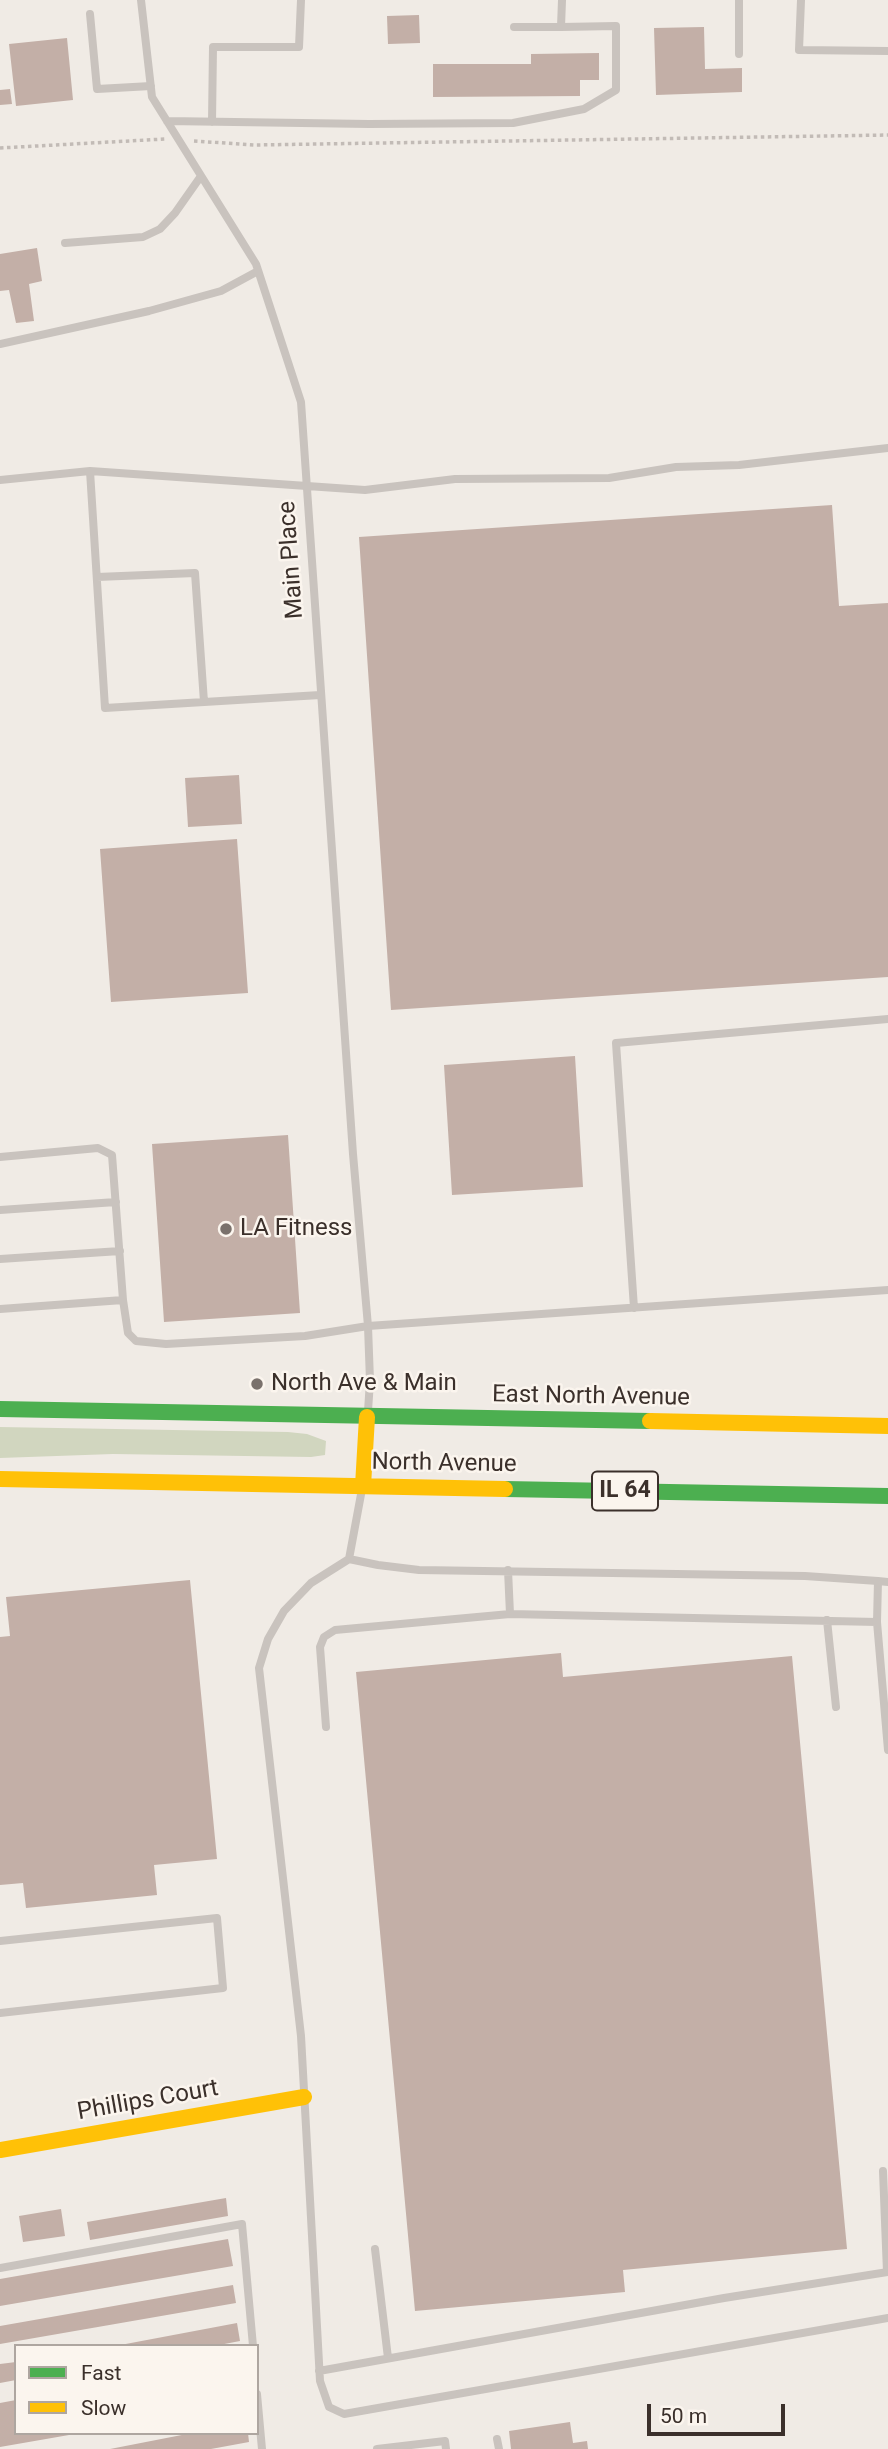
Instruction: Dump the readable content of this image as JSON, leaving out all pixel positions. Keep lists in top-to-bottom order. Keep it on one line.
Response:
{"streets":{"main road":["East North Avenue","North Avenue","IL 64","Phillips Court"],"lane":["Main Place"]},"crossings":[["Main Place","East North Avenue"]],"places":["LA Fitness","North Ave & Main"],"legend":["Fast","Slow"],"scale_bar":"50 m"}
